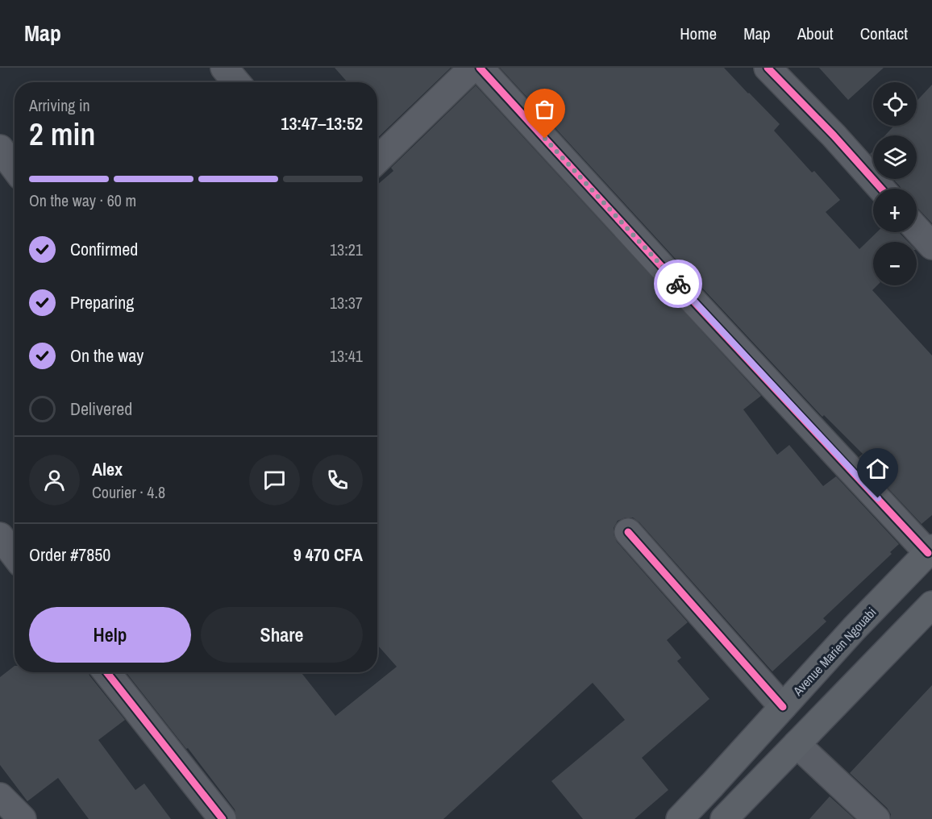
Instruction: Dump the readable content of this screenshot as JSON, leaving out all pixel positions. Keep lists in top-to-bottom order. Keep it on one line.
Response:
{"streets":{"main road":["Avenue Marien Ngouabi"]},"page":{"header":"Map","nav":["Home","Map","About","Contact"],"map_buttons":["+","−"],"heading":["2 min","Arriving in","13:47–13:52"],"panel":["Alex","Courier · 4.8","Order #7850","9 470 CFA"],"bar":"On the way · 60 m","list":[["Confirmed","13:21"],["Preparing","13:37"],["On the way","13:41"],"Delivered"],"buttons":["Help","Share"]}}
